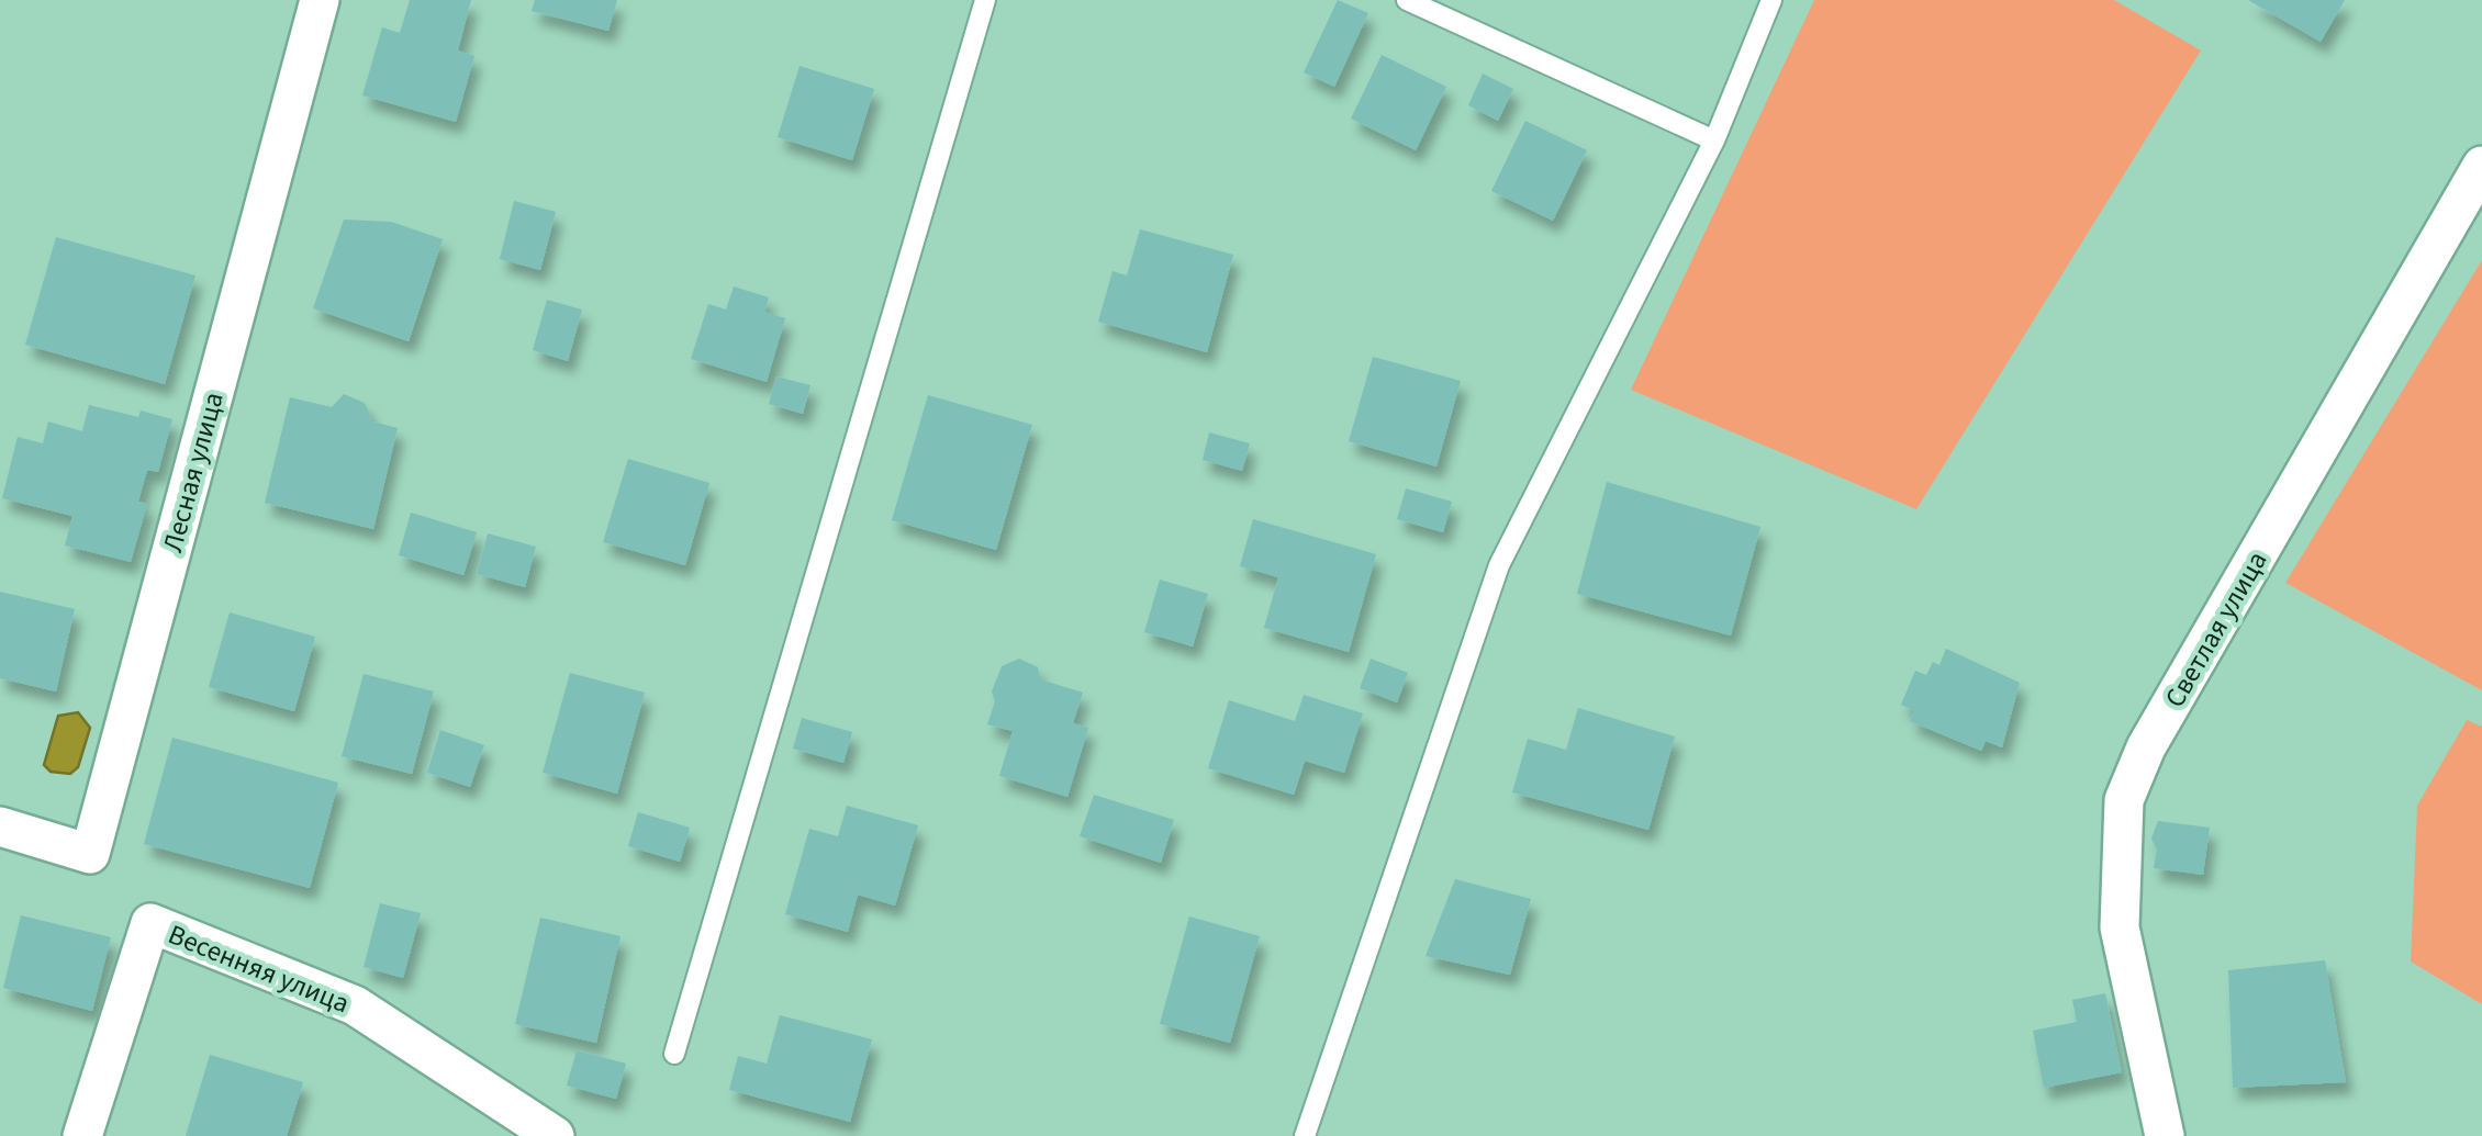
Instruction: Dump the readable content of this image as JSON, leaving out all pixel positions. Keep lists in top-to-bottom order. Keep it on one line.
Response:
{"streets":{"street":["Лесная улица","Светлая улица","Весенняя улица"]}}
